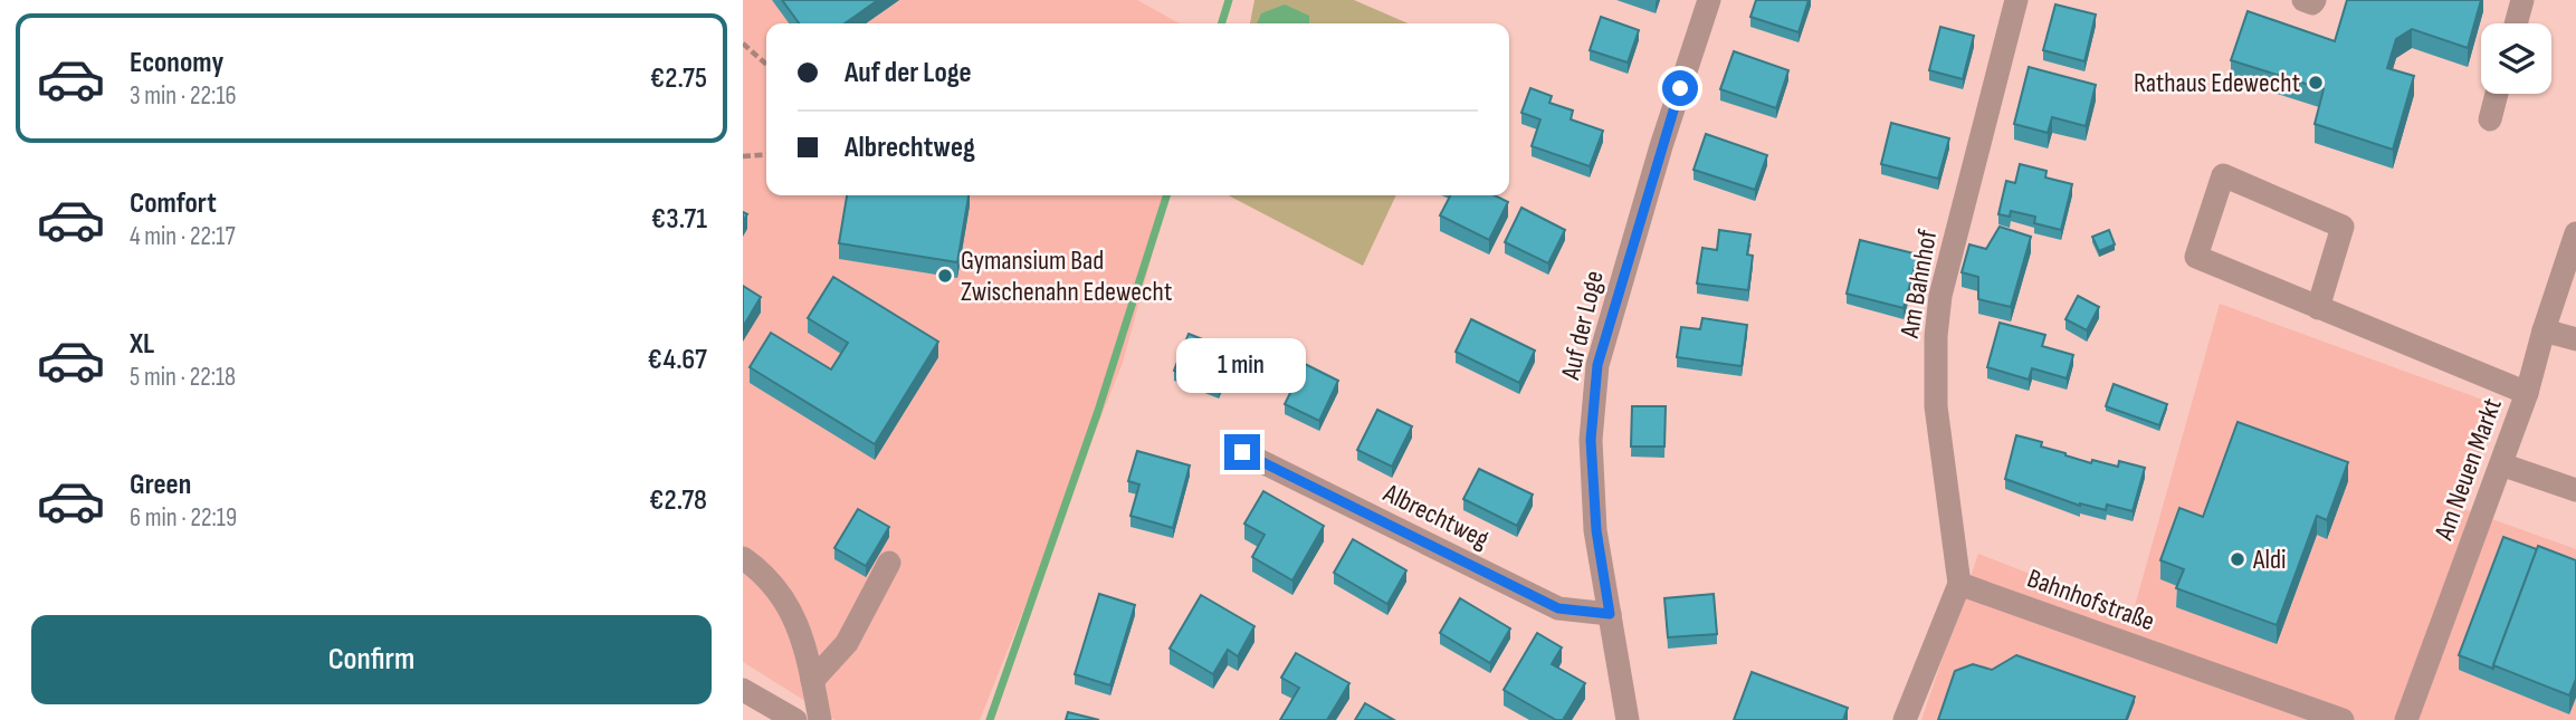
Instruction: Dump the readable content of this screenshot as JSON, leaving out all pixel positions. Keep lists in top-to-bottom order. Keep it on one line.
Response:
{"streets":{"street":["Am Bahnhof","Auf der Loge","Am Neuen Markt","Albrechtweg","Bahnhofstraße"]},"crossings":[["Am Bahnhof","Bahnhofstraße"],["Auf der Loge","Albrechtweg"]],"places":["Rathaus Edewecht","Gymansium Bad Zwischenahn Edewecht","Aldi"],"page":{"list":[{"name":"Economy","note":"3 min · 22:16","value":"€2.75"},{"name":"Comfort","note":"4 min · 22:17","value":"€3.71"},{"name":"XL","note":"5 min · 22:18","value":"€4.67"},{"name":"Green","note":"6 min · 22:19","value":"€2.78"}],"banner":["Auf der Loge","Albrechtweg"],"bubble":"1 min","buttons":"Confirm"}}
